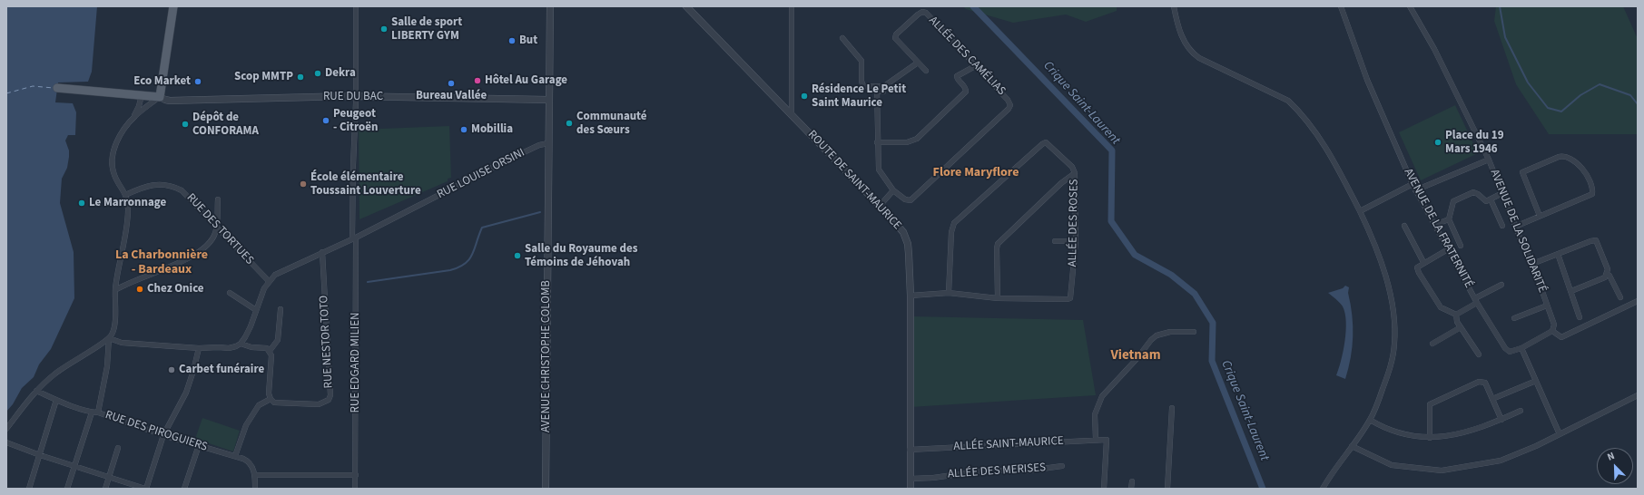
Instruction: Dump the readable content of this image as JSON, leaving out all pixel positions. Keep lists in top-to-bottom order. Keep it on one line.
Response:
{"streets":{"street":["ALLÉE DES CAMÉLIAS","RUE DU BAC","RUE LOUISE ORSINI","ROUTE DE SAINT-MAURICE","ALLÉE DES ROSES","AVENUE DE LA FRATERNITÉ","RUE DES TORTUES","AVENUE DE LA SOLIDARITÉ","RUE NESTOR TOTO","AVENUE CHRISTOPHE COLOMB","RUE EDGARD MILIEN","RUE DES PIROGUIERS","ALLÉE SAINT-MAURICE","ALLÉE DES MERISES"]},"crossings":[["RUE DU BAC","AVENUE CHRISTOPHE COLOMB"],["RUE DU BAC","RUE EDGARD MILIEN"],["RUE LOUISE ORSINI","RUE DES TORTUES"],["RUE LOUISE ORSINI","RUE NESTOR TOTO"],["RUE LOUISE ORSINI","AVENUE CHRISTOPHE COLOMB"],["RUE LOUISE ORSINI","RUE EDGARD MILIEN"],["ROUTE DE SAINT-MAURICE","ALLÉE DES ROSES"],["ROUTE DE SAINT-MAURICE","ALLÉE SAINT-MAURICE"],["ROUTE DE SAINT-MAURICE","ALLÉE DES MERISES"]],"districts":["Flore Maryflore","La Charbonnière - Bardeaux","Vietnam"],"water":["Crique Saint-Laurent"],"places":["Salle de sport LIBERTY GYM","But","Dekra","Scop MMTP","Hôtel Au Garage","Eco Market","Bureau Vallée","Résidence Le Petit Saint Maurice","Peugeot - Citroën","Communauté des Sœurs","Dépôt de CONFORAMA","Mobillia","Place du 19 Mars 1946","École élémentaire Toussaint Louverture","Le Marronnage","Salle du Royaume des Témoins de Jéhovah","Chez Onice","Carbet funéraire"],"north":"top left"}
